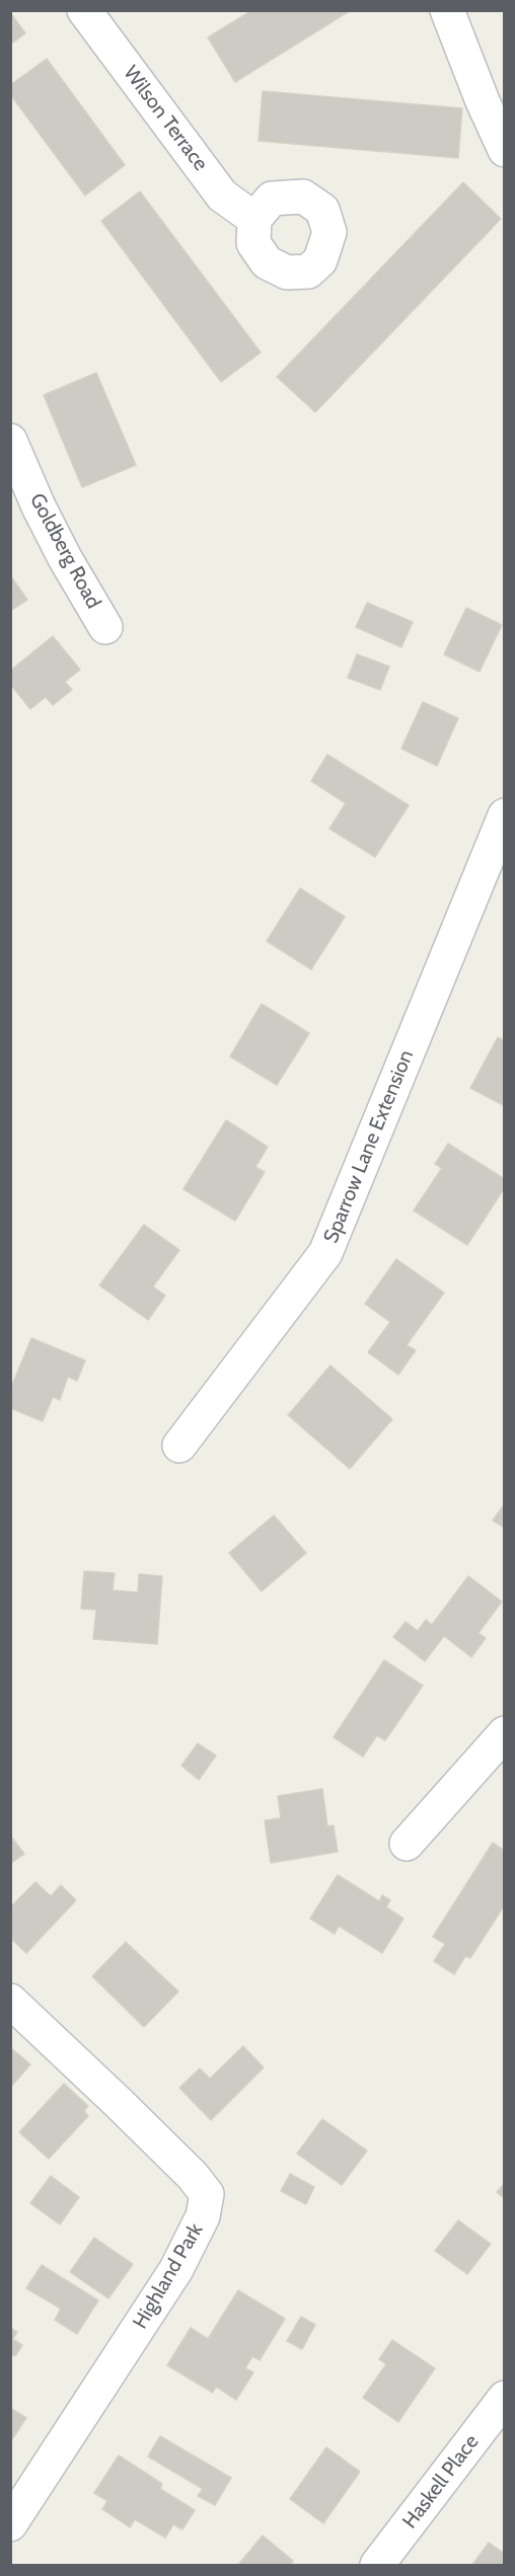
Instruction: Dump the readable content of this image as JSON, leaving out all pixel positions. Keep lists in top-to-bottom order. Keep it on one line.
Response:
{"streets":{"street":["Wilson Terrace","Goldberg Road","Sparrow Lane Extension","Highland Park","Haskell Place"]}}
